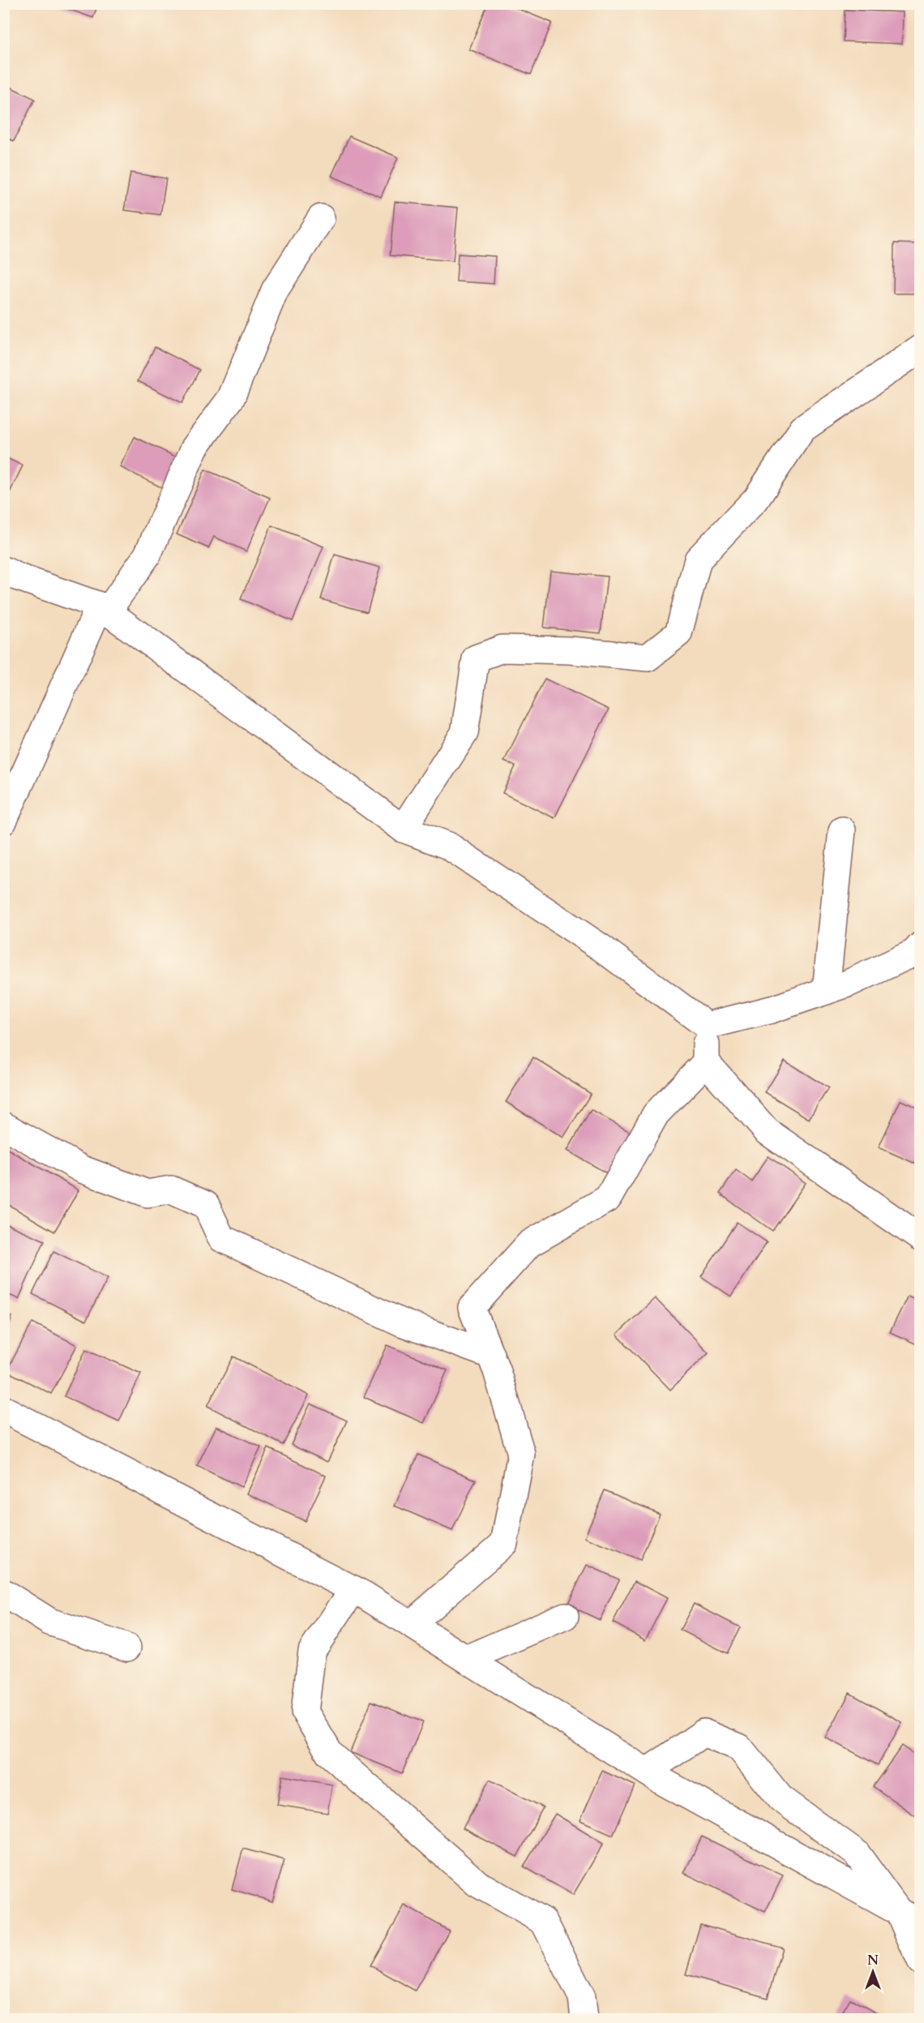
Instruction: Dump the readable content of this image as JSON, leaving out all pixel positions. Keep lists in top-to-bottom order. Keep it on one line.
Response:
{"north":"top"}
